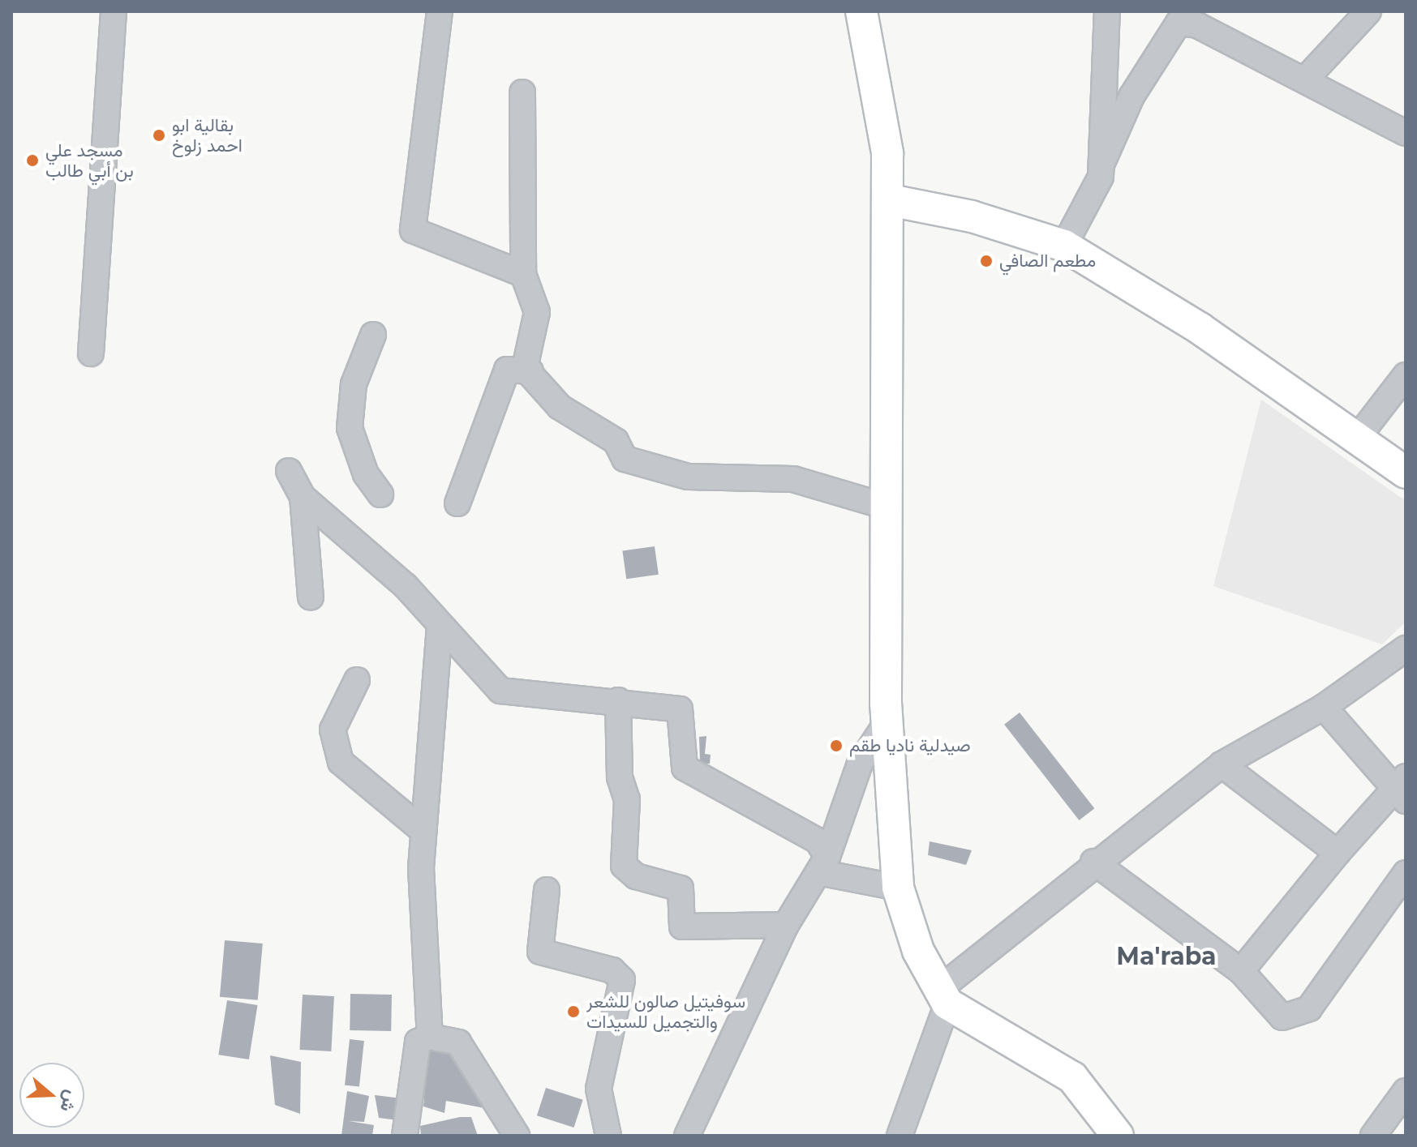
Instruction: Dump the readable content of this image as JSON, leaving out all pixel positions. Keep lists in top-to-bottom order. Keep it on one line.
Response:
{"districts":["Ma'raba"],"places":["بقالية ابو احمد زلوخ","مسجد علي بن أبي طالب","مطعم الصافي","صيدلية ناديا طقم","سوفيتيل صالون للشعر والتجميل للسيدات"],"north":"right"}
